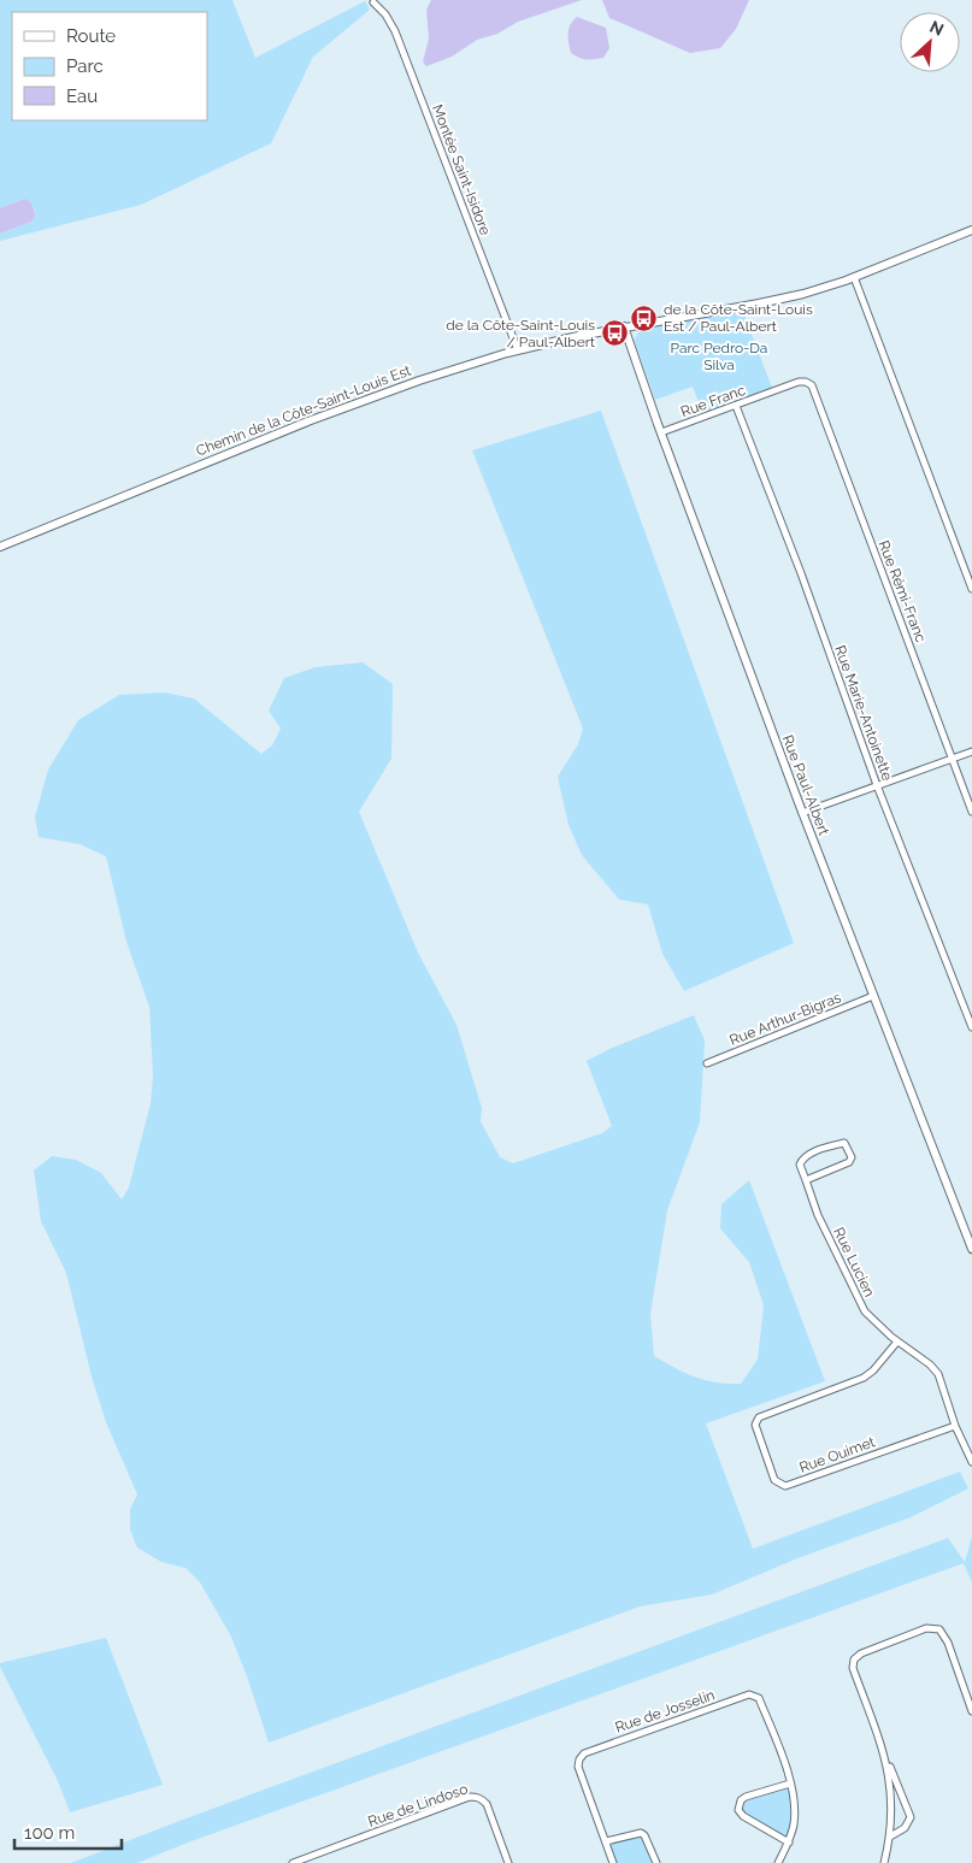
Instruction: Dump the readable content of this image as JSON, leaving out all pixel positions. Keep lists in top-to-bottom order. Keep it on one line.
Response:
{"streets":{"street":["Montée Saint-Isidore","Rue Franc","Chemin de la Côte-Saint-Louis Est","Rue Rémi-Franc","Rue Marie-Antoinette","Rue Paul-Albert","Rue Arthur-Bigras","Rue Lucien","Rue Ouimet","Rue de Josselin","Rue de Lindoso"]},"crossings":[["Montée Saint-Isidore","Chemin de la Côte-Saint-Louis Est"],["Rue Franc","Rue Rémi-Franc"],["Rue Franc","Rue Marie-Antoinette"],["Rue Franc","Rue Paul-Albert"],["Chemin de la Côte-Saint-Louis Est","Rue Paul-Albert"],["Rue Paul-Albert","Rue Arthur-Bigras"],["Rue Lucien","Rue Ouimet"]],"parks":["Parc Pedro-Da Silva"],"places":{"bus stop":["de la Côte-Saint-Louis Est / Paul-Albert","de la Côte-Saint-Louis / Paul-Albert"]},"legend":["Route","Parc","Eau"],"scale_bar":"100 m","north":"top right"}
